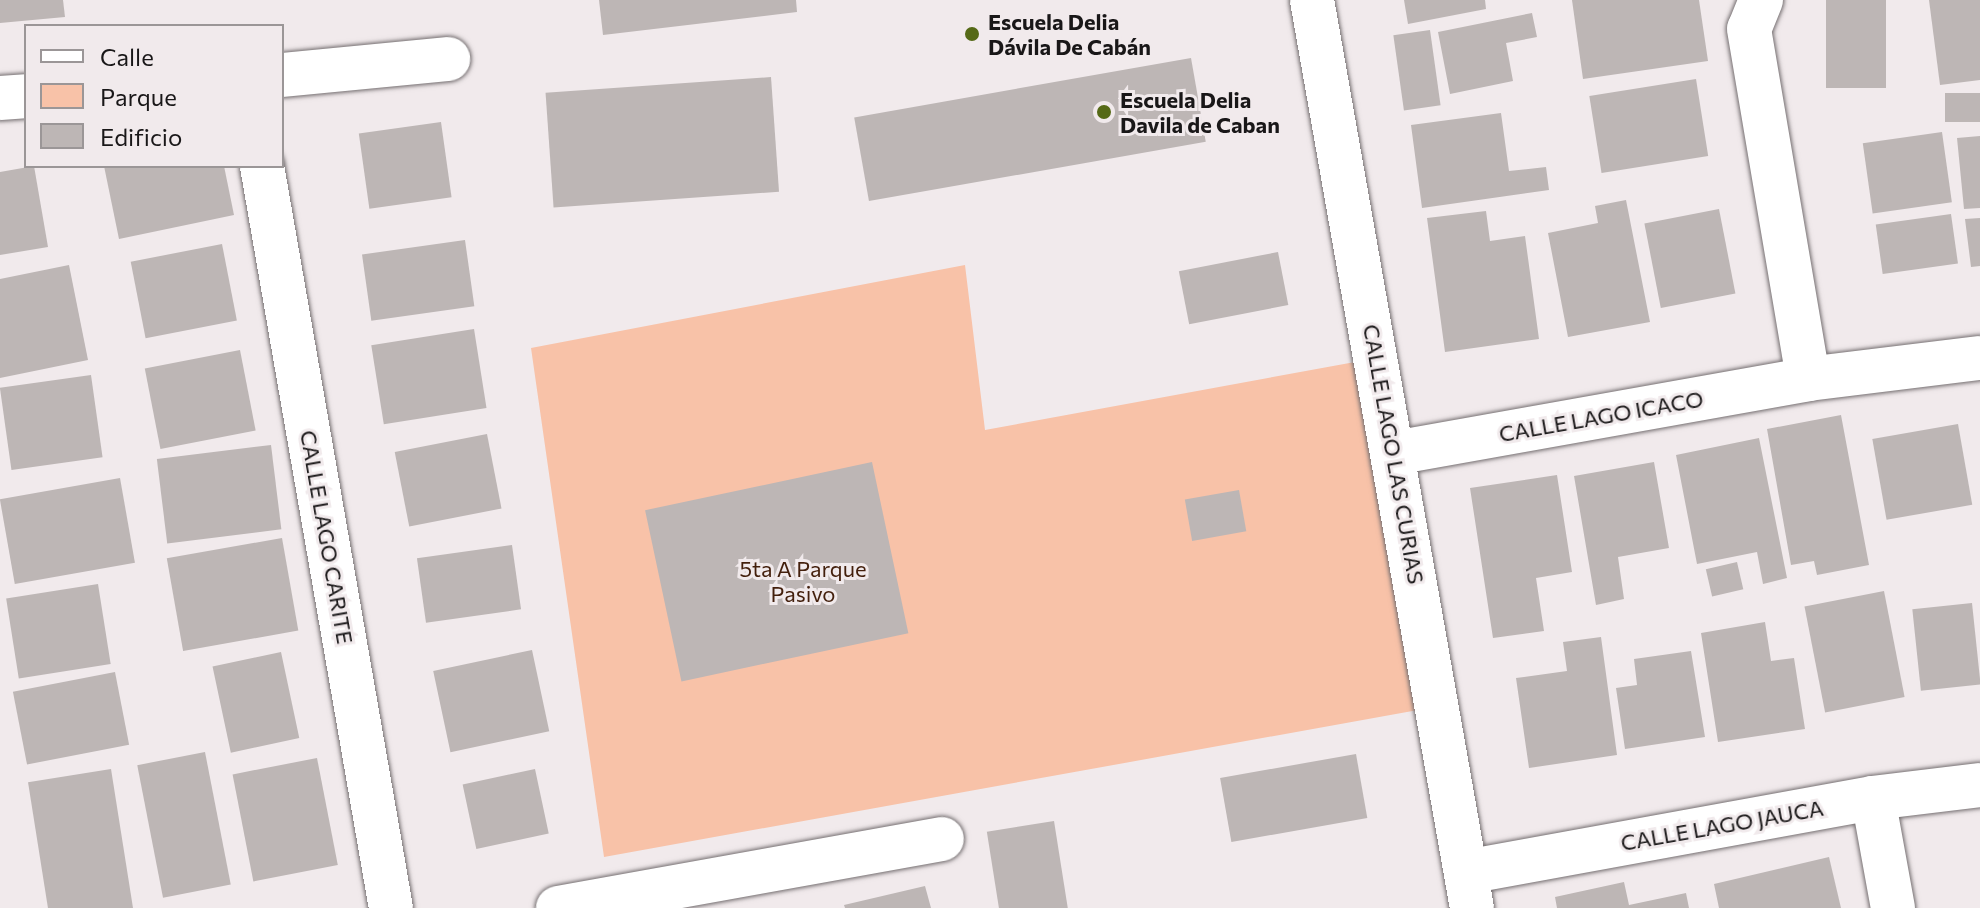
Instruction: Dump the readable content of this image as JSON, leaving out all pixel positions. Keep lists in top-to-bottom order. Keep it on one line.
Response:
{"streets":{"street":["CALLE LAGO ICACO","CALLE LAGO LAS CURIAS","CALLE LAGO CARITE","CALLE LAGO JAUCA"]},"crossings":[["CALLE LAGO ICACO","CALLE LAGO LAS CURIAS"],["CALLE LAGO LAS CURIAS","CALLE LAGO JAUCA"]],"parks":["5ta A Parque Pasivo"],"places":["Escuela Delia Dávila De Cabán","Escuela Delia Davila de Caban"],"legend":["Calle","Parque","Edificio"]}
